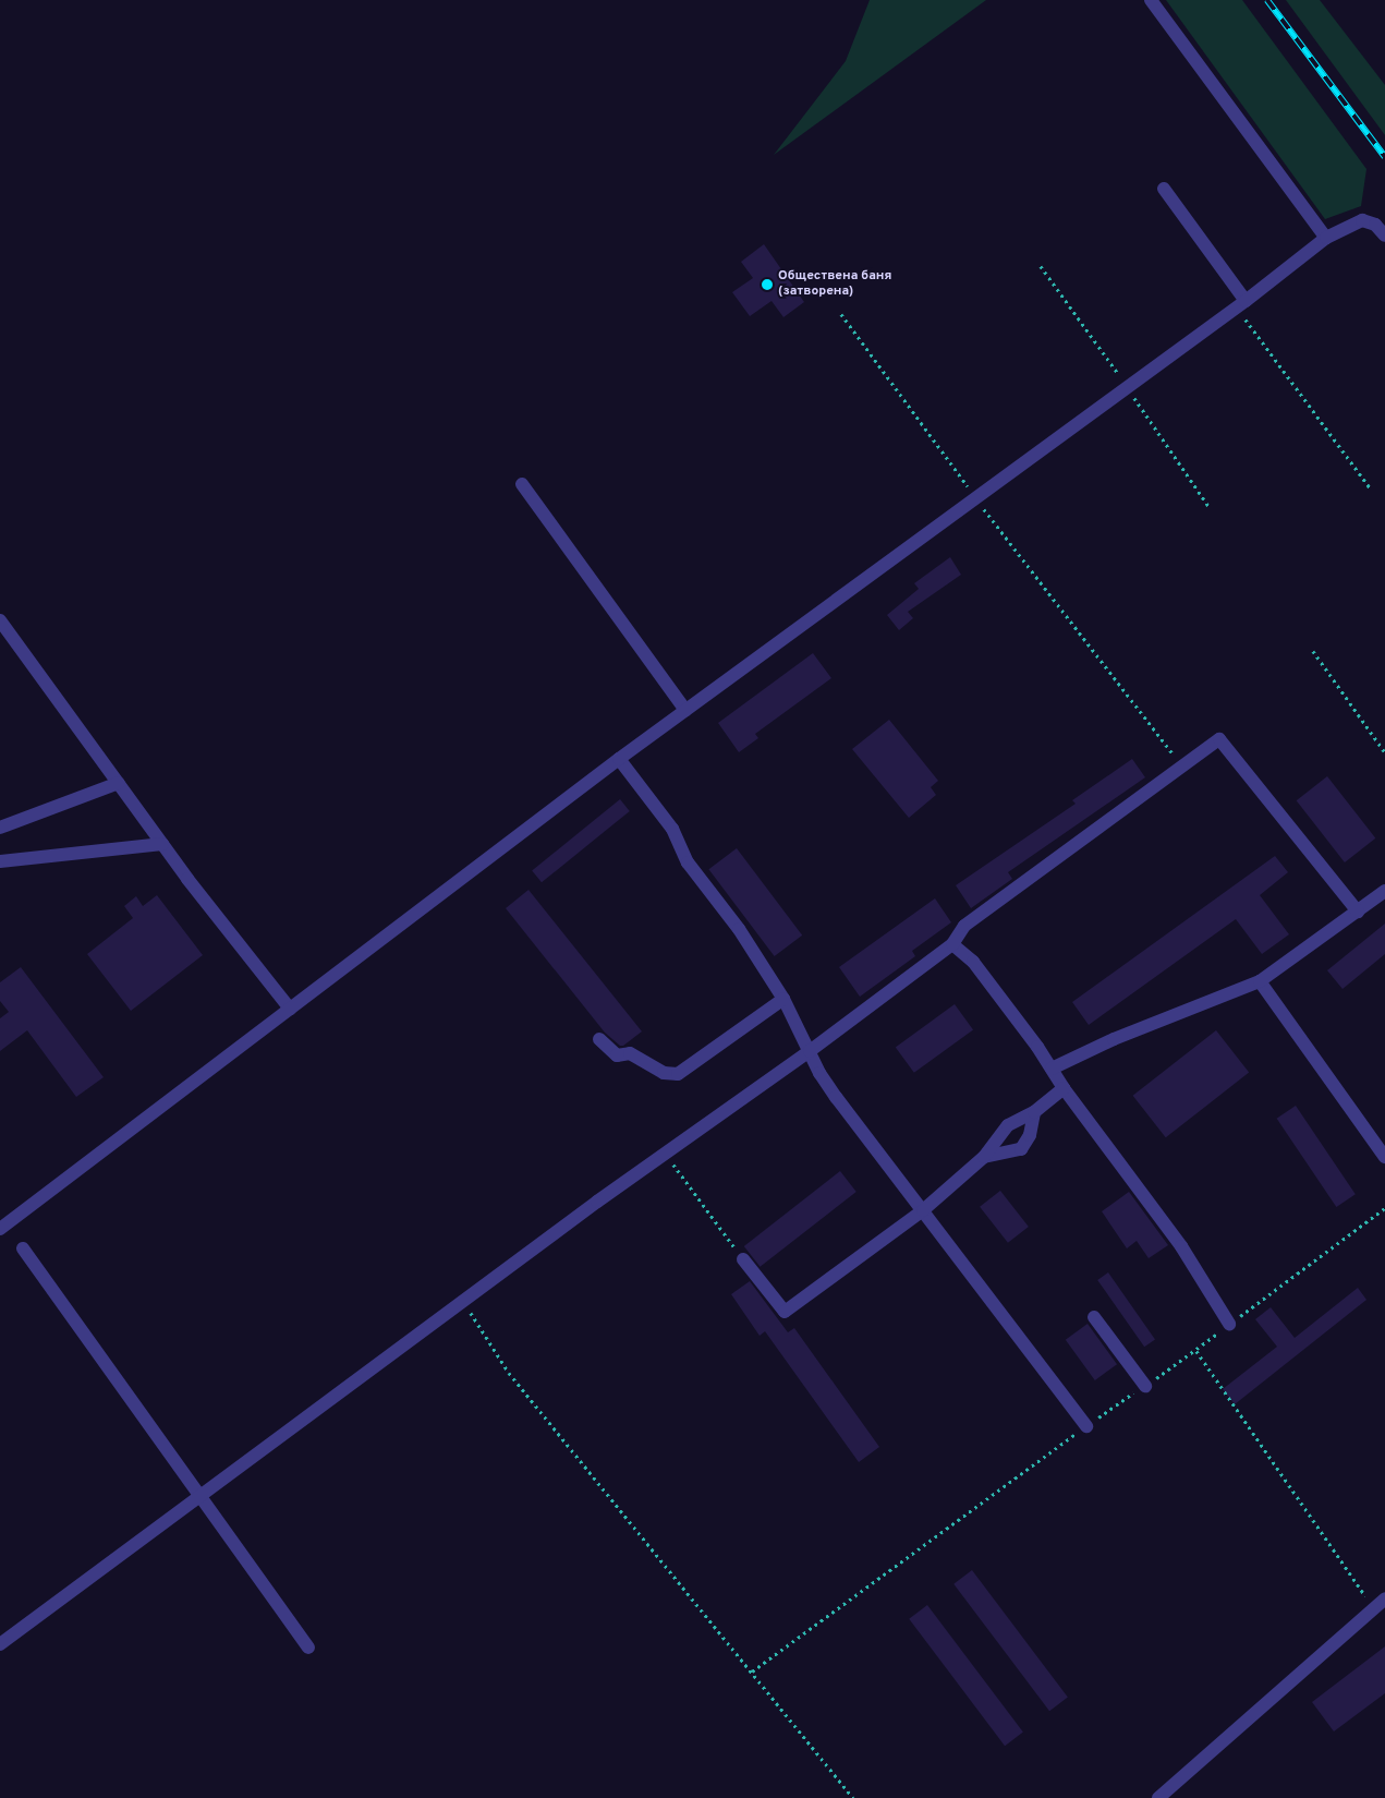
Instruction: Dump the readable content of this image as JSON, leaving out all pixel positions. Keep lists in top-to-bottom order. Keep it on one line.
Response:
{"places":["Обществена баня (затворена)"]}
